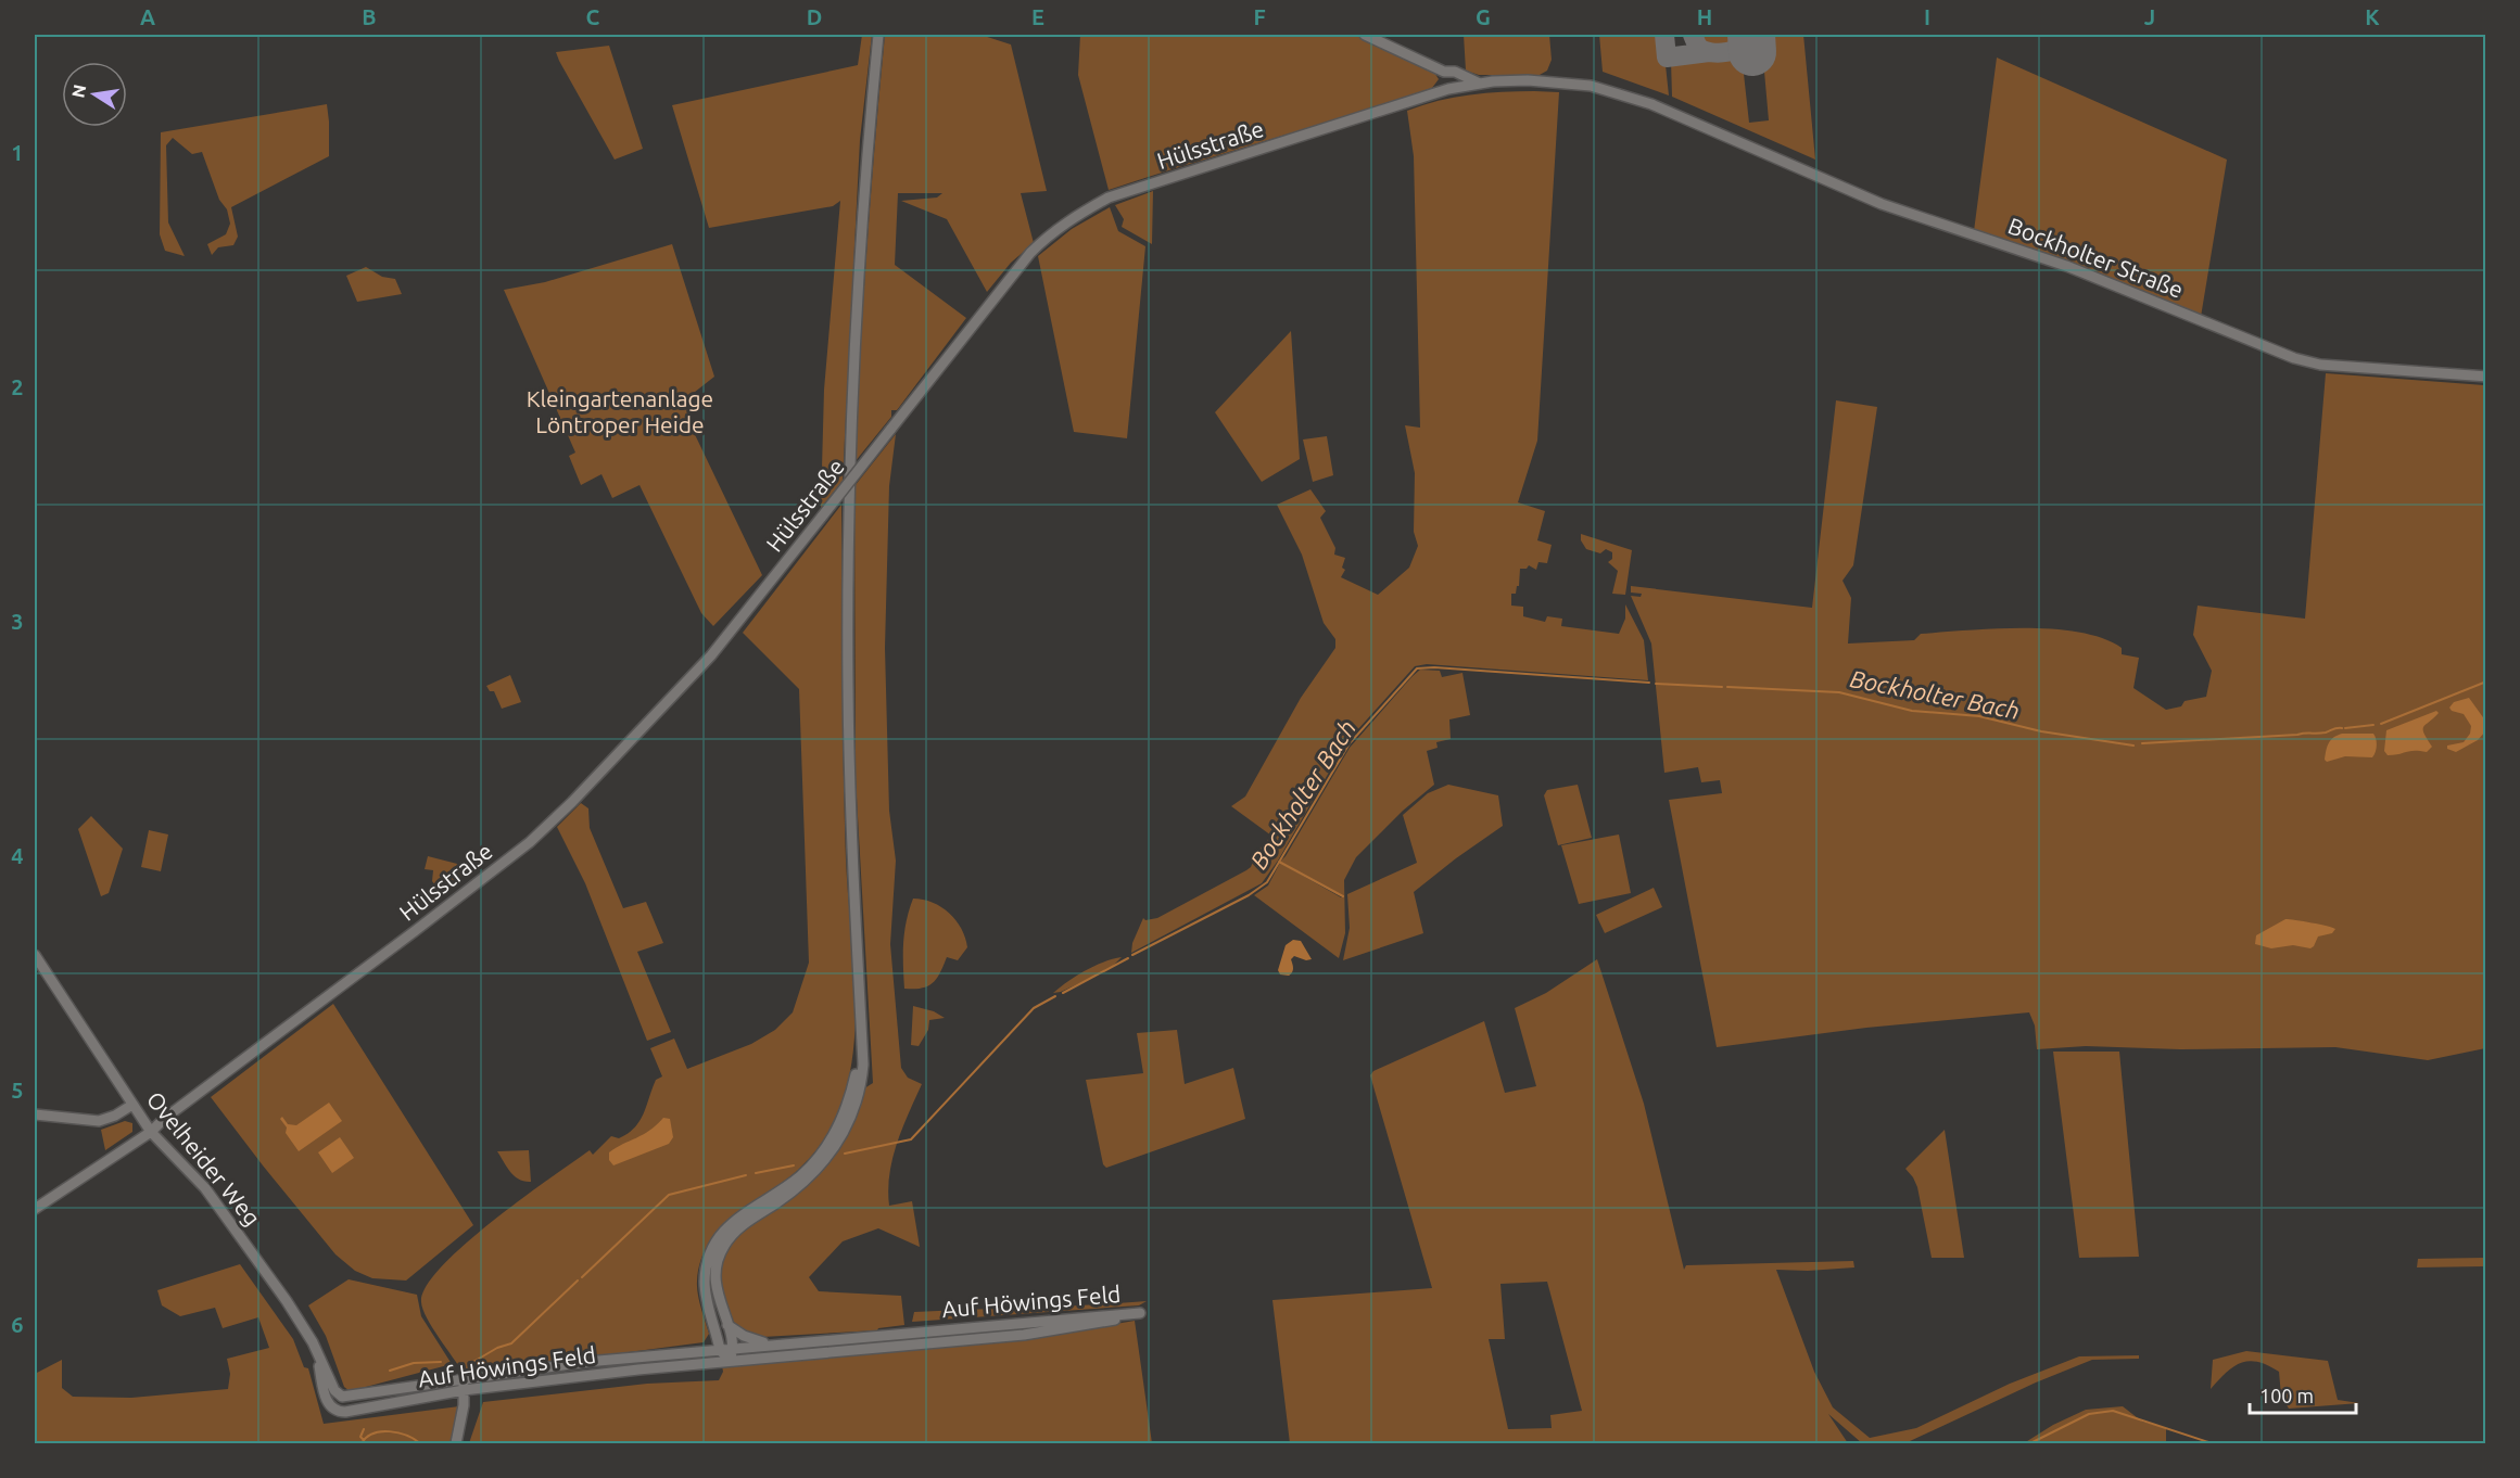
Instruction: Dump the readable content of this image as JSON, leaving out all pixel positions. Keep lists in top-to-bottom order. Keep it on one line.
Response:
{"streets":{"main road":["Hülsstraße","Bockholter Straße","Ovelheider Weg","Auf Höwings Feld"]},"crossings":[["Hülsstraße","Bockholter Straße"],["Hülsstraße","Ovelheider Weg"],["Ovelheider Weg","Auf Höwings Feld"]],"water":["Bockholter Bach"],"parks":["Kleingartenanlage Löntroper Heide"],"scale_bar":"100 m","north":"left","grid":{"columns":["A","B","C","D","E","F","G","H","I","J","K"],"rows":["1","2","3","4","5","6"]}}
